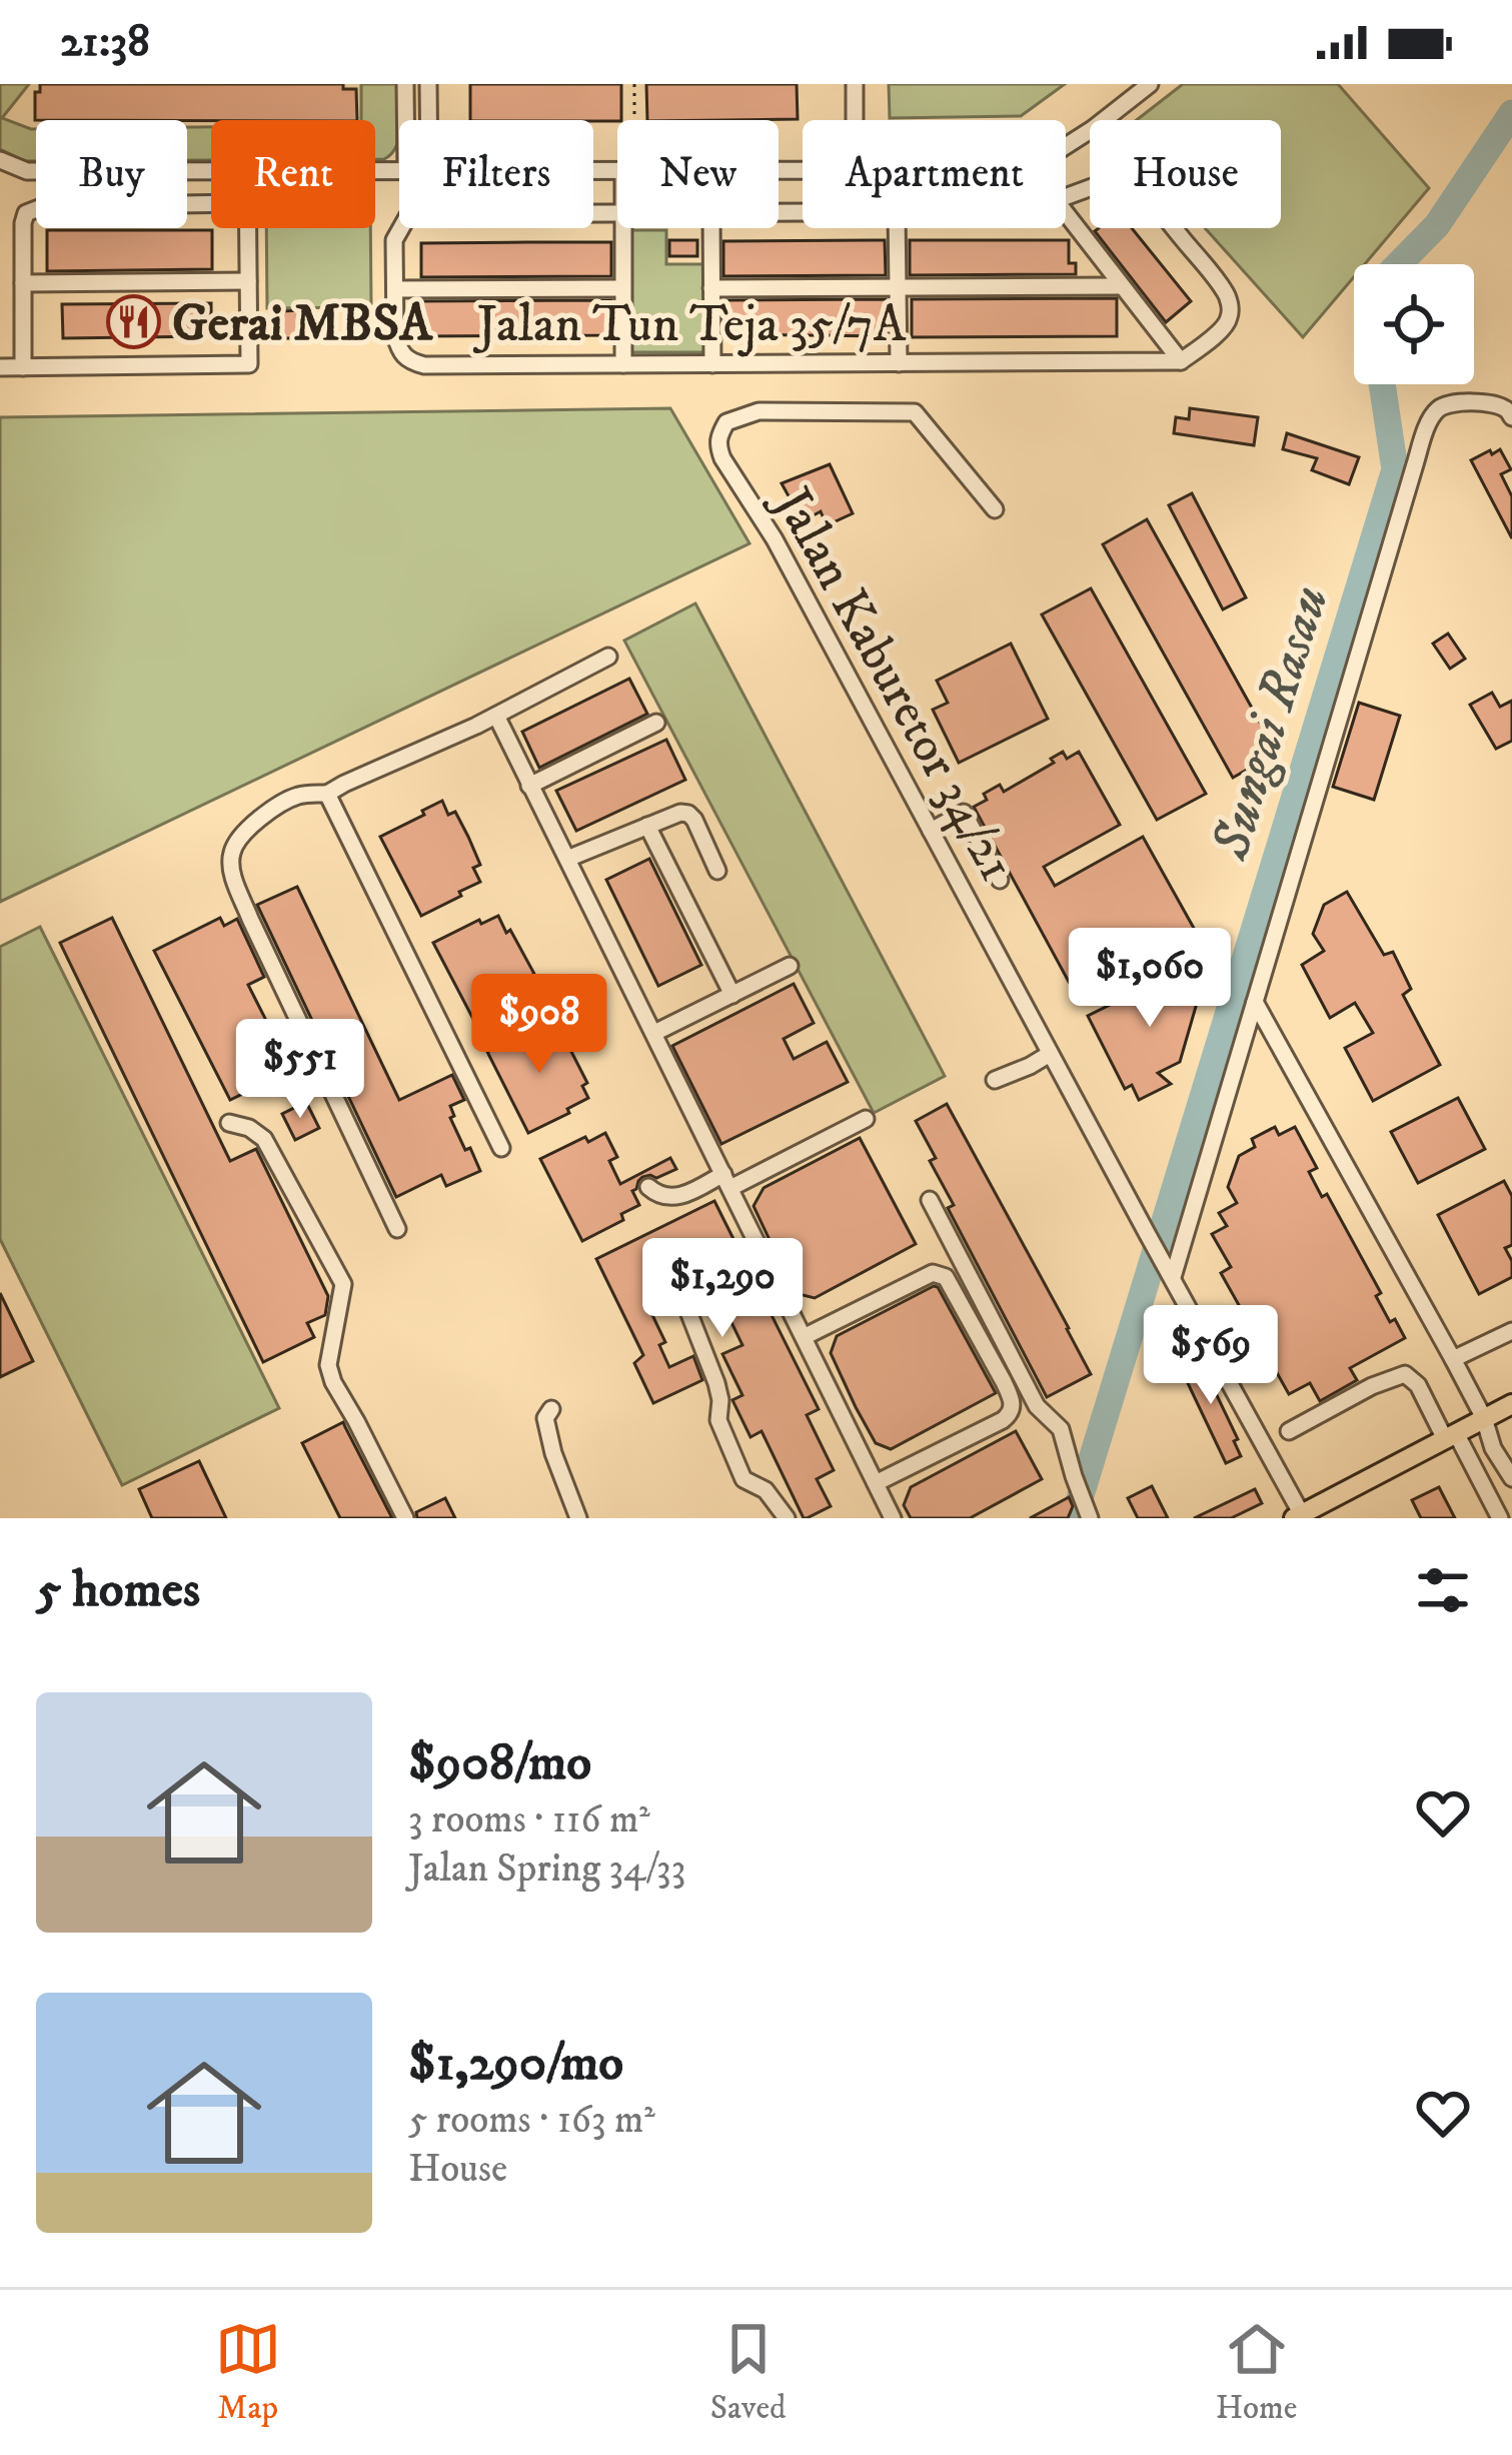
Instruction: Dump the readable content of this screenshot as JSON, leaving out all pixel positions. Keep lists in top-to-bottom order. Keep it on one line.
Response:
{"streets":{"street":["Jalan Tun Teja 35/7A","Jalan Kaburetor 34/21"]},"water":["Sungai Rasau"],"places":{"restaurant":["Gerai MBSA"]},"page":{"status":"21:38","chip":["Buy","Rent","Filters","New","Apartment","House"],"price":["$1,060","$908","$551","$1,290","$569"],"heading":"5 homes","list":[{"name":"$908/mo","note":"3 rooms · 116 m² · Jalan Spring 34/33"},{"name":"$1,290/mo","note":"5 rooms · 163 m² · House"}],"tabs":["Map","Saved","Home"]}}
